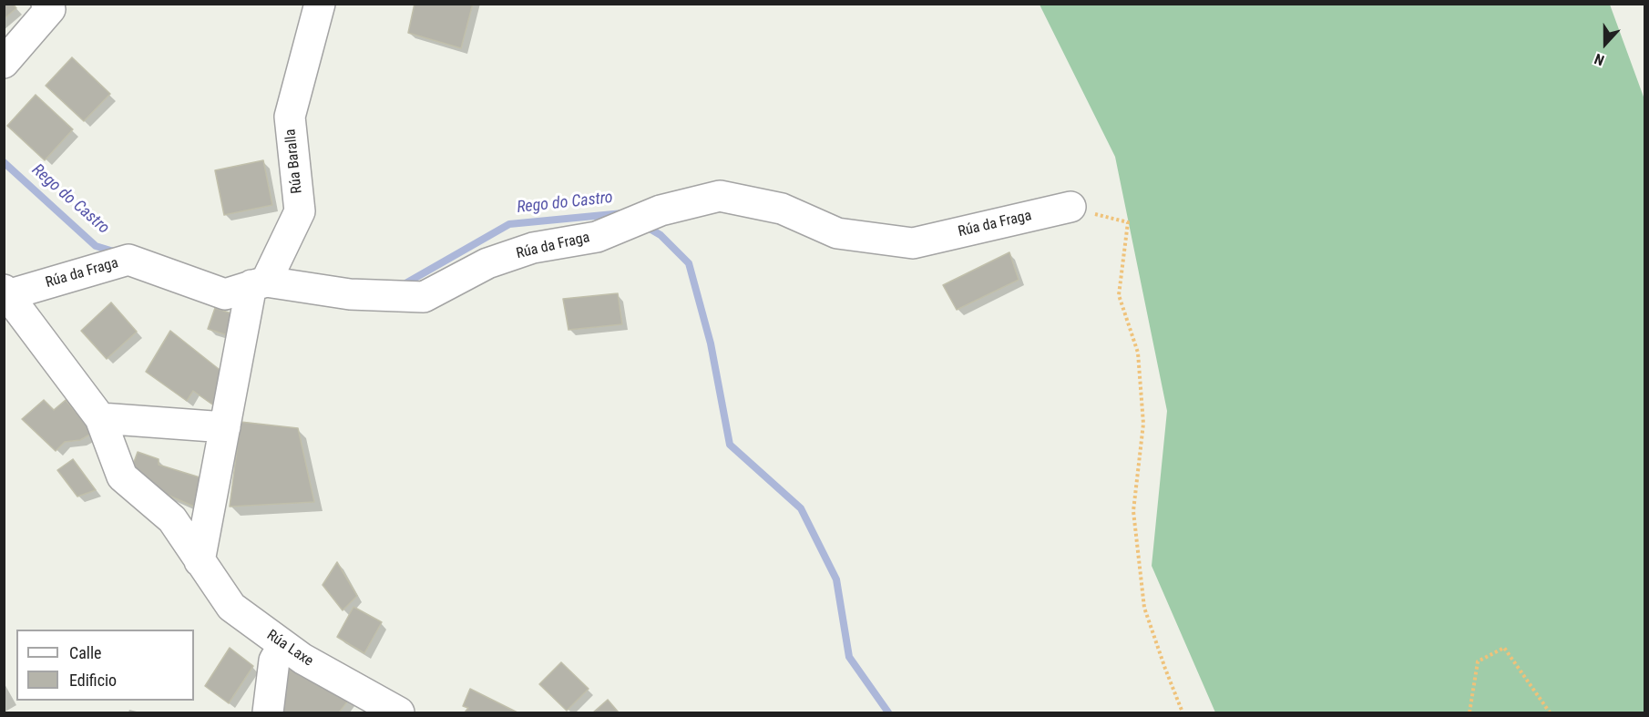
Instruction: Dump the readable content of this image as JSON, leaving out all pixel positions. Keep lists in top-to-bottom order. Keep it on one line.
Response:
{"streets":{"street":["Rúa Baralla","Rúa da Fraga","Rúa Laxe"]},"crossings":[["Rúa Baralla","Rúa da Fraga"],["Rúa da Fraga","Rúa Laxe"]],"water":["Rego do Castro"],"legend":["Calle","Edificio"],"north":"bottom"}
